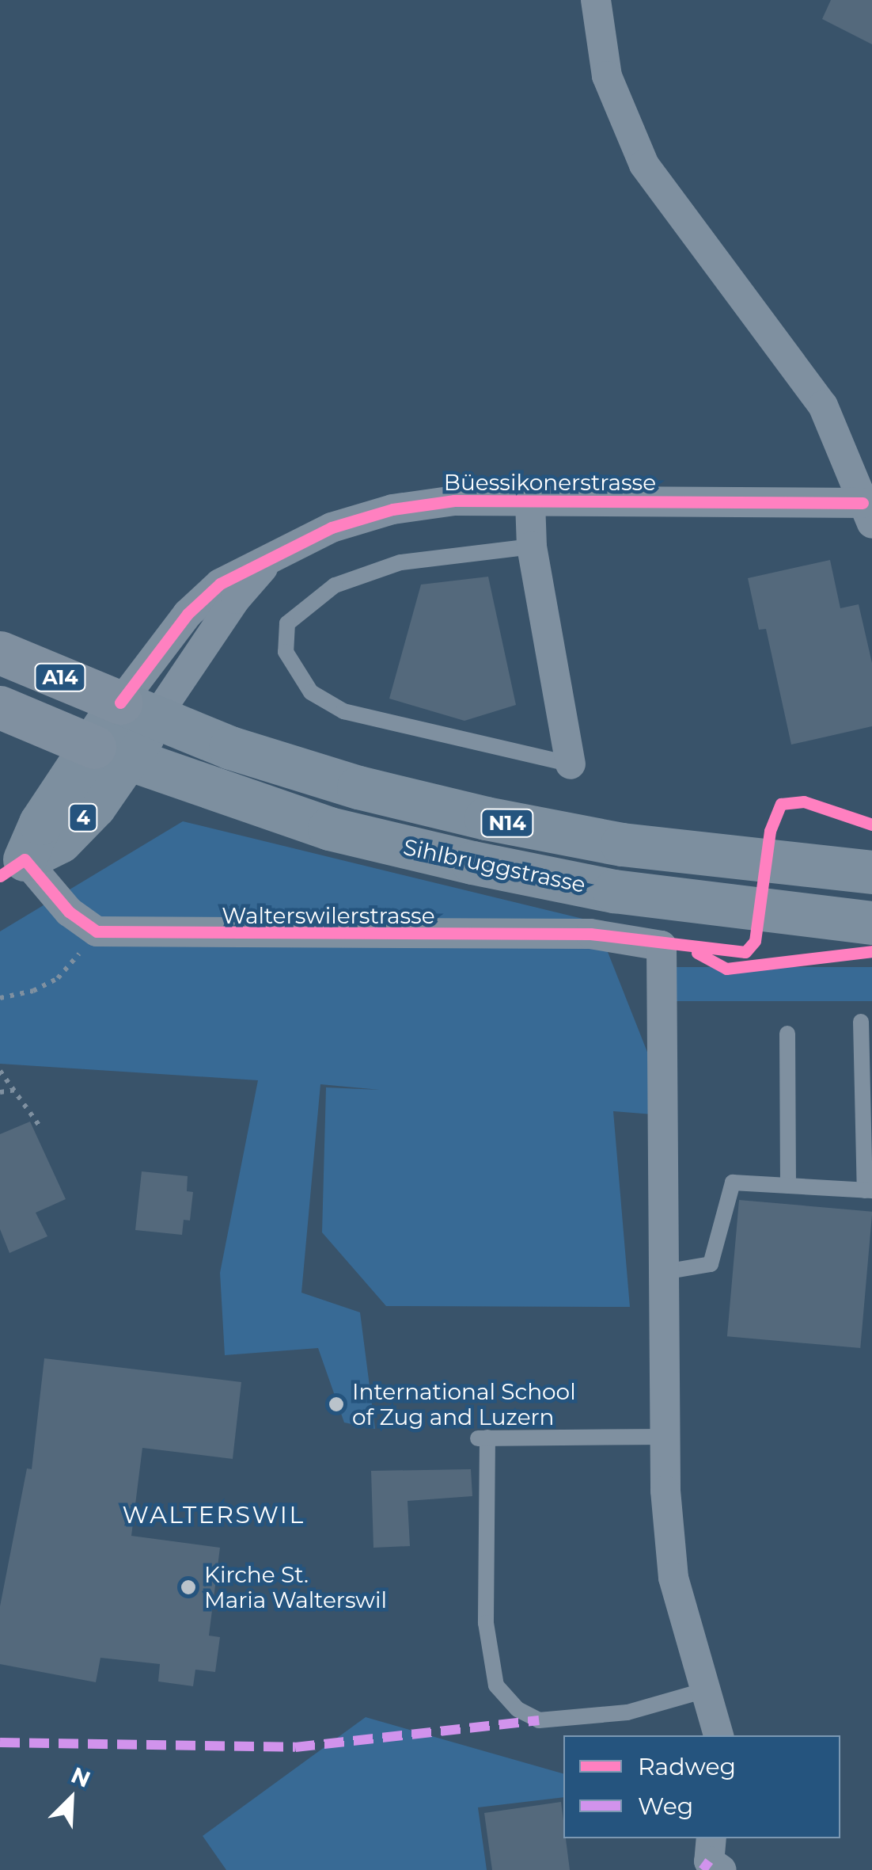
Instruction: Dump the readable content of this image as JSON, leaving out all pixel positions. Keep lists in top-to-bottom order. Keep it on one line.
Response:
{"streets":{"highway":["A14"],"main road":["4","N14","Sihlbruggstrasse"],"street":["Büessikonerstrasse","Walterswilerstrasse"]},"crossings":[["Büessikonerstrasse","A14"],["Büessikonerstrasse","Sihlbruggstrasse"],["A14","4"],["A14","Sihlbruggstrasse"],["4","Sihlbruggstrasse"]],"districts":["WALTERSWIL"],"places":["International School of Zug and Luzern","Kirche St. Maria Walterswil"],"legend":["Radweg","Weg"],"north":"top right"}
